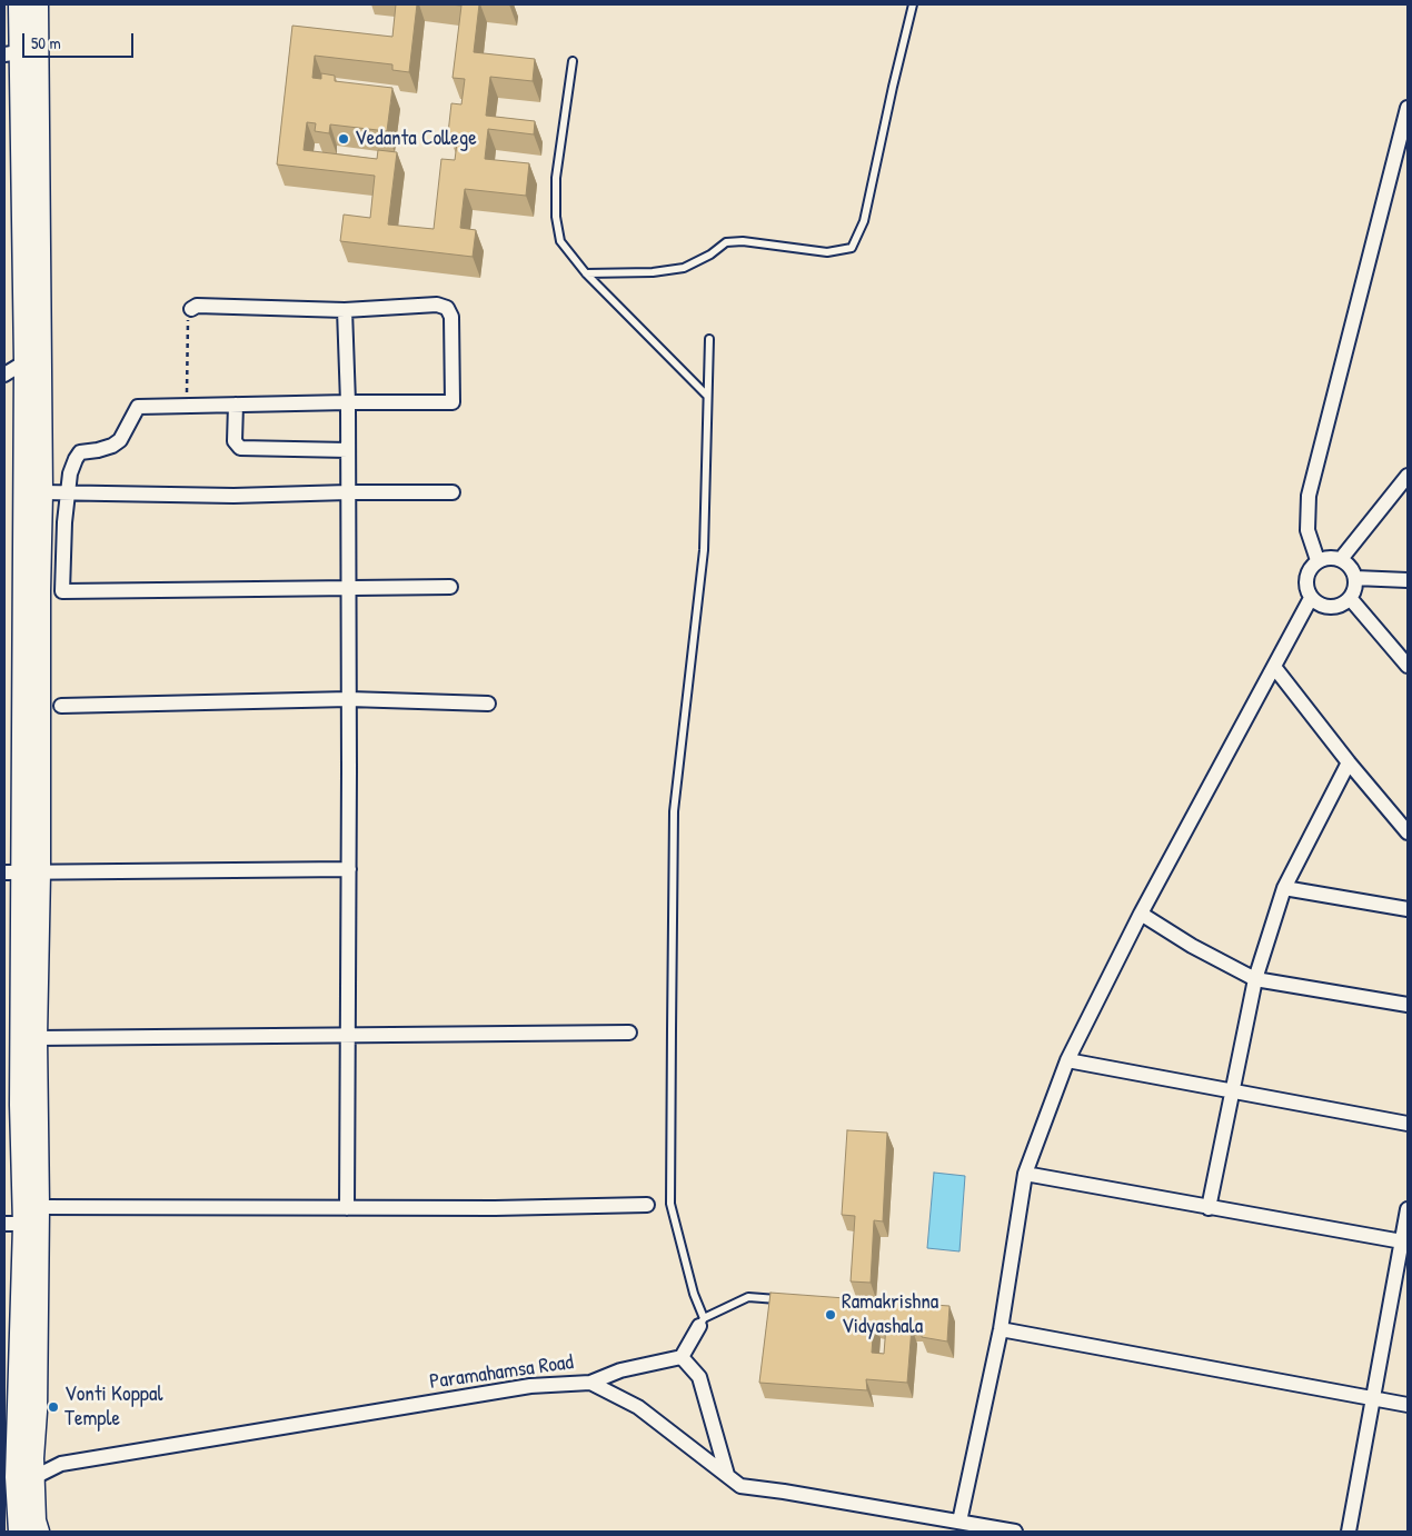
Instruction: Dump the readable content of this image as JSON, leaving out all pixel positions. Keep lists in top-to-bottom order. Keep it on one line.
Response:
{"streets":{"street":["Paramahamsa Road"]},"places":["Vedanta College","Ramakrishna Vidyashala","Vonti Koppal Temple"],"scale_bar":"50 m"}
